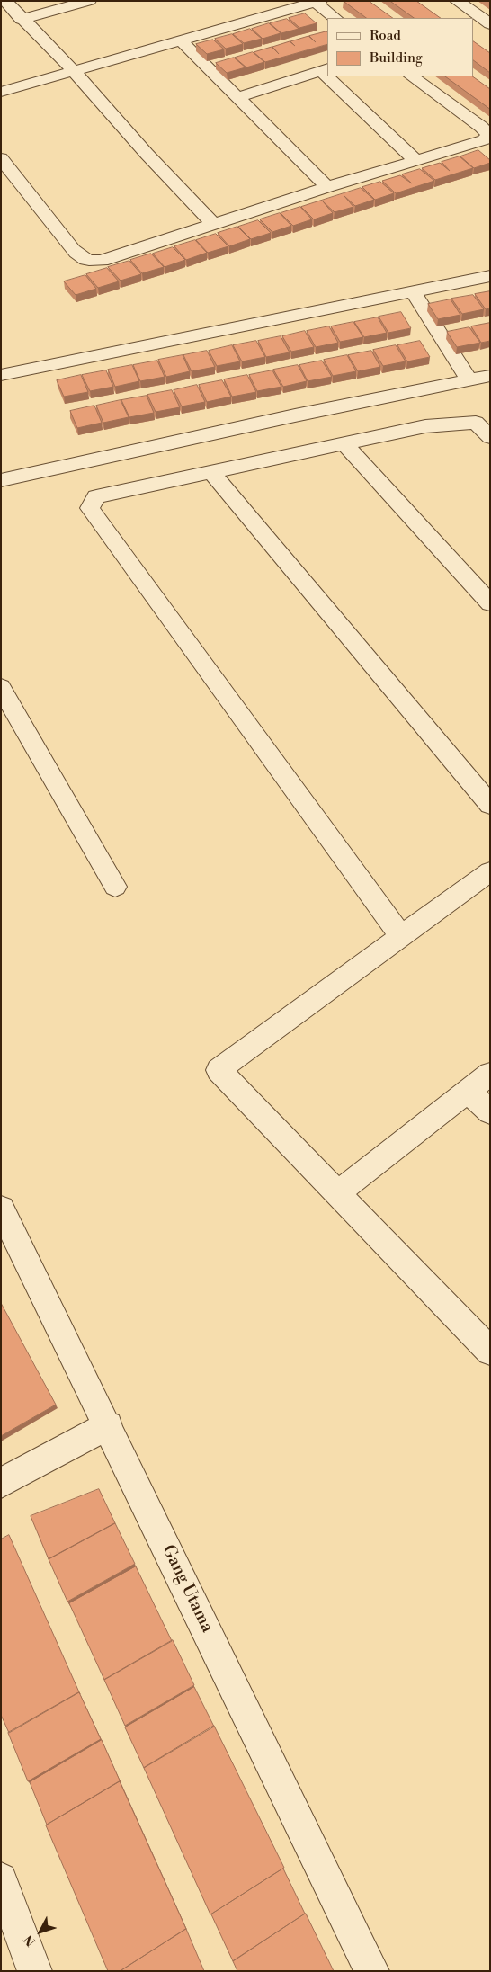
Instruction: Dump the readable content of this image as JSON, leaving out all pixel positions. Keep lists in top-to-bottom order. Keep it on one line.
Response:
{"streets":{"street":["Gang Utama"]},"legend":["Road","Building"],"north":"bottom left"}
